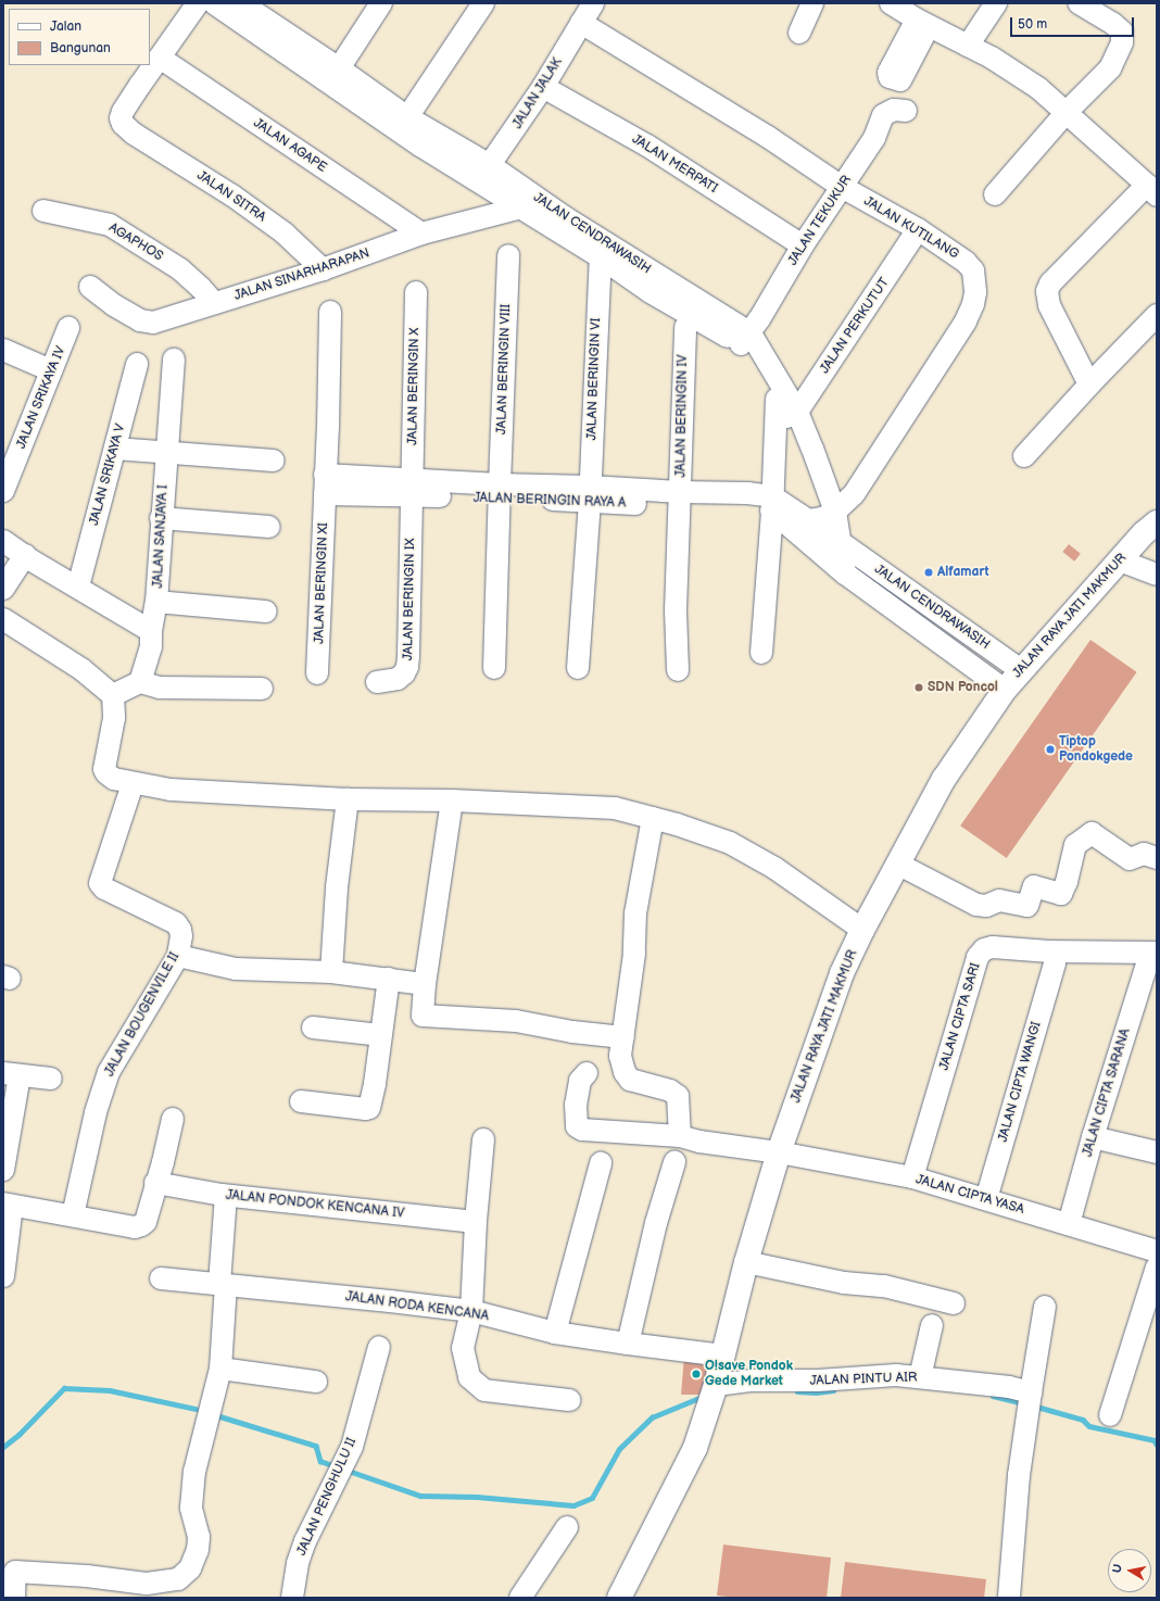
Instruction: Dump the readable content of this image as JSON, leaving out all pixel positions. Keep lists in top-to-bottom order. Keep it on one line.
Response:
{"streets":{"main road":["JALAN RAYA JATI MAKMUR"],"street":["JALAN JALAK","JALAN AGAPE","JALAN MERPATI","JALAN SITRA","JALAN TEKUKUR","JALAN KUTILANG","JALAN CENDRAWASIH","AGAPHOS","JALAN SINARHARAPAN","JALAN PERKUTUT","JALAN BERINGIN VIII","JALAN BERINGIN VI","JALAN BERINGIN X","JALAN SRIKAYA IV","JALAN BERINGIN IV","JALAN SRIKAYA V","JALAN SANJAYA I","JALAN BERINGIN XI","JALAN BERINGIN IX","JALAN BOUGENVILE II","JALAN CIPTA SARI","JALAN CIPTA WANGI","JALAN CIPTA SARANA","JALAN CIPTA YASA","JALAN PONDOK KENCANA IV","JALAN RODA KENCANA","JALAN PINTU AIR","JALAN PENGHULU II"]},"crossings":[["JALAN JALAK","JALAN MERPATI"],["JALAN JALAK","JALAN KUTILANG"],["JALAN JALAK","JALAN CENDRAWASIH"],["JALAN AGAPE","JALAN SITRA"],["JALAN AGAPE","JALAN SINARHARAPAN"],["JALAN MERPATI","JALAN TEKUKUR"],["JALAN SITRA","JALAN SINARHARAPAN"],["JALAN TEKUKUR","JALAN KUTILANG"],["JALAN TEKUKUR","JALAN CENDRAWASIH"],["JALAN KUTILANG","JALAN CENDRAWASIH"],["JALAN KUTILANG","JALAN PERKUTUT"],["JALAN CENDRAWASIH","JALAN SINARHARAPAN"],["JALAN CENDRAWASIH","JALAN PERKUTUT"],["JALAN CENDRAWASIH","JALAN BERINGIN VI"],["JALAN CENDRAWASIH","JALAN RAYA JATI MAKMUR"],["AGAPHOS","JALAN SINARHARAPAN"],["JALAN BERINGIN X","JALAN BERINGIN IX"],["JALAN RAYA JATI MAKMUR","JALAN CIPTA YASA"],["JALAN RAYA JATI MAKMUR","JALAN RODA KENCANA"],["JALAN RAYA JATI MAKMUR","JALAN PINTU AIR"],["JALAN CIPTA SARI","JALAN CIPTA SARANA"],["JALAN CIPTA SARI","JALAN CIPTA YASA"],["JALAN CIPTA WANGI","JALAN CIPTA YASA"],["JALAN CIPTA SARANA","JALAN CIPTA YASA"]],"places":["Alfamart","SDN Poncol","Tiptop Pondokgede","O!save Pondok Gede Market"],"legend":["Jalan","Bangunan"],"scale_bar":"50 m","north":"left"}
